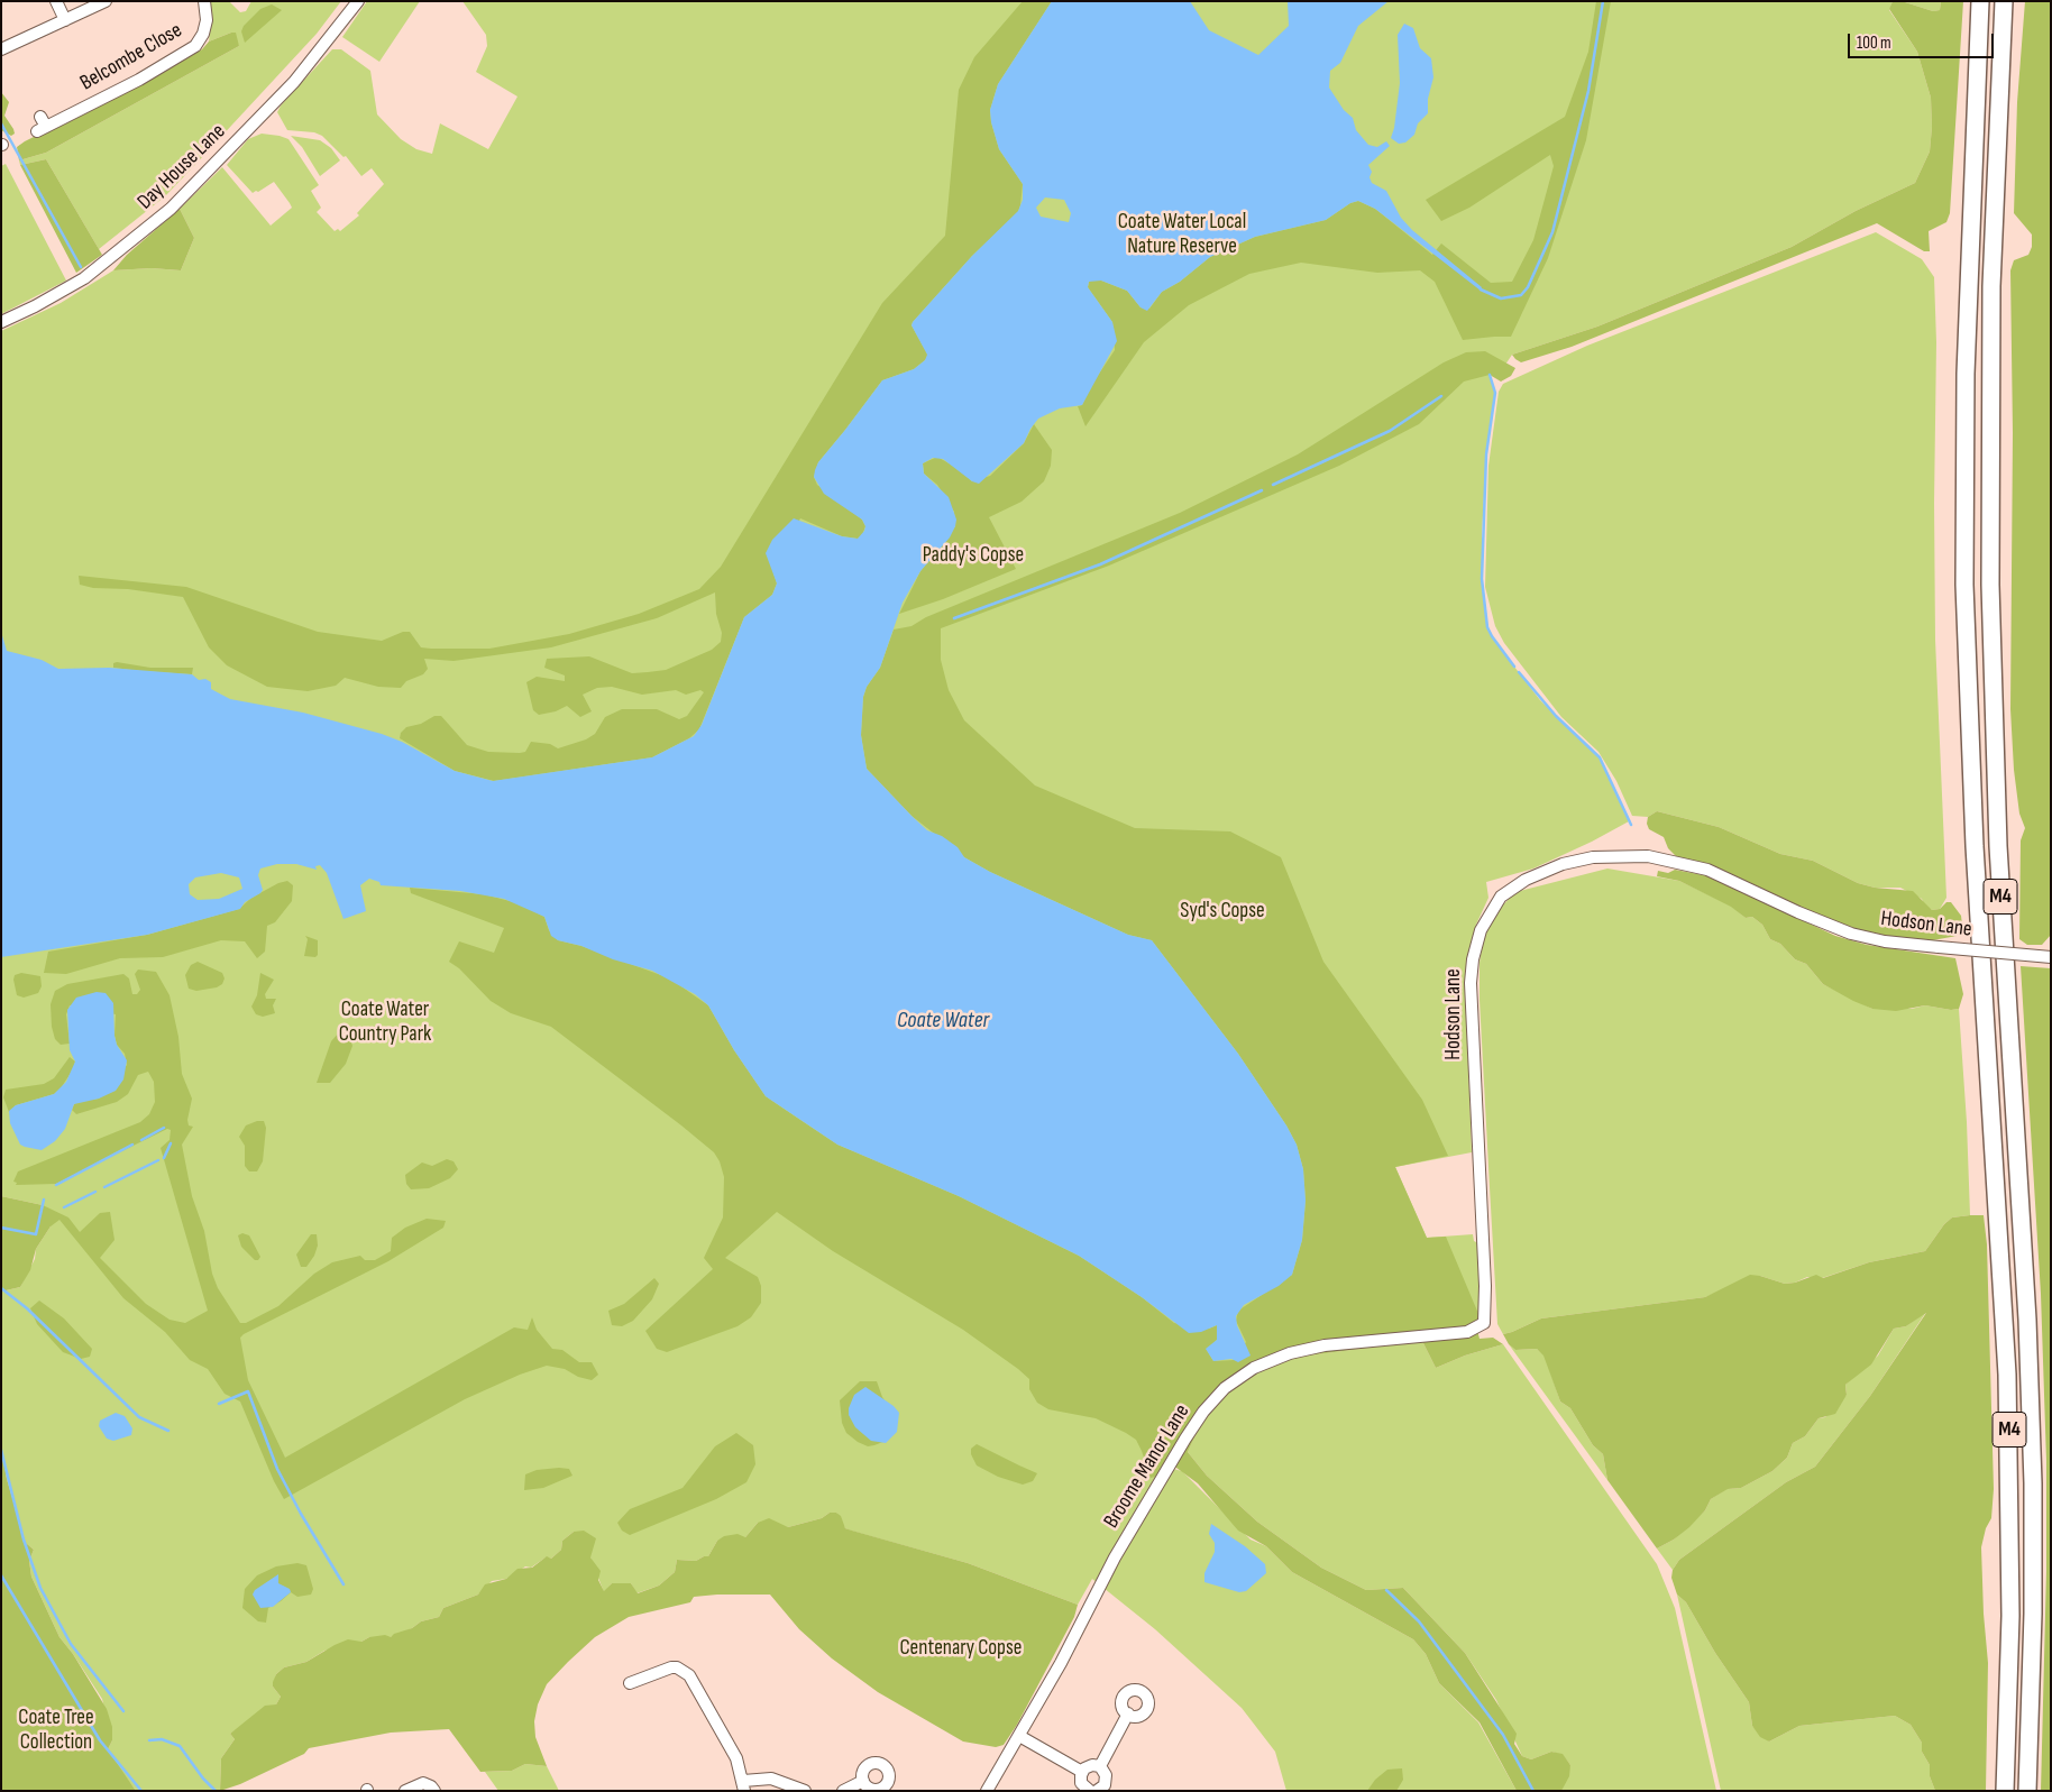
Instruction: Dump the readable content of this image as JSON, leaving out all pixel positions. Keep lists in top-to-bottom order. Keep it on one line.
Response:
{"streets":{"highway":["M4"],"street":["Belcombe Close","Day House Lane","Hodson Lane","Broome Manor Lane"]},"crossings":[["Hodson Lane","Broome Manor Lane"]],"water":["Coate Water"],"parks":["Coate Water Local Nature Reserve","Paddy's Copse","Syd's Copse","Coate Water Country Park","Centenary Copse","Coate Tree Collection"],"scale_bar":"100 m"}
